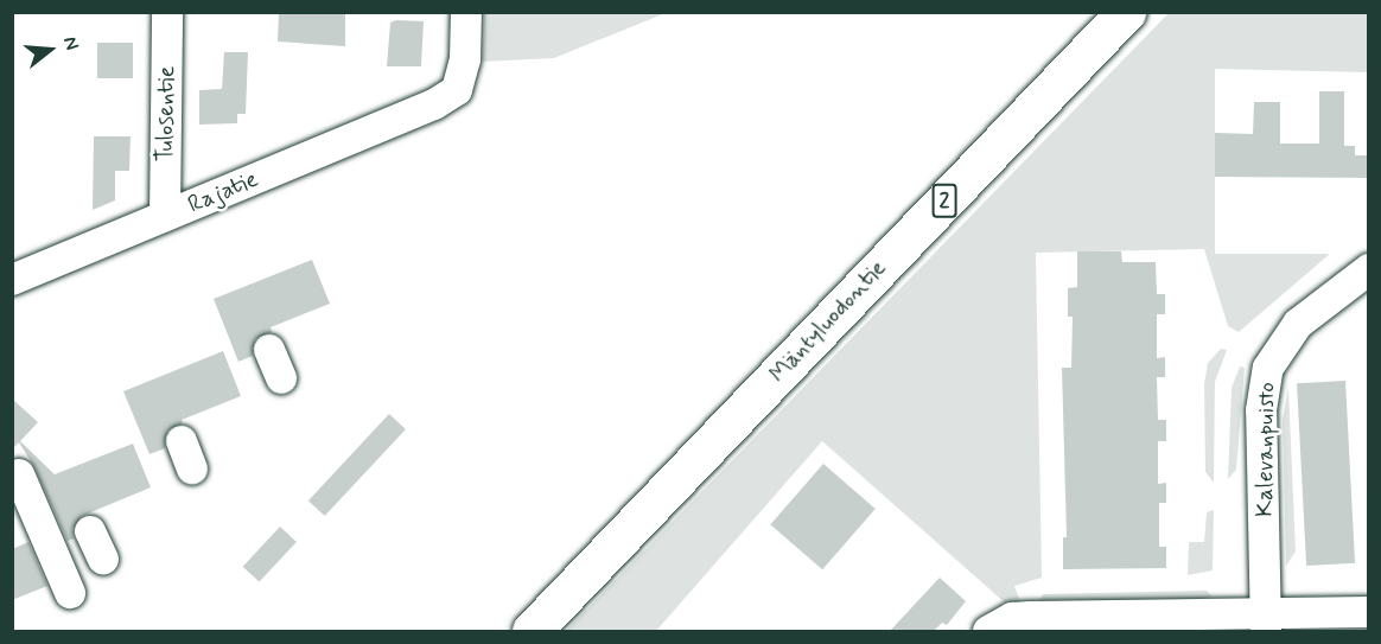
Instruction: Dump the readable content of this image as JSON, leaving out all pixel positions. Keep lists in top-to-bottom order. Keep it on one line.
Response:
{"streets":{"highway":["2","Mäntyluodontie"],"street":["Tulosentie","Rajatie","Kalevanpuisto"]},"crossings":[["Tulosentie","Rajatie"]],"north":"right"}
